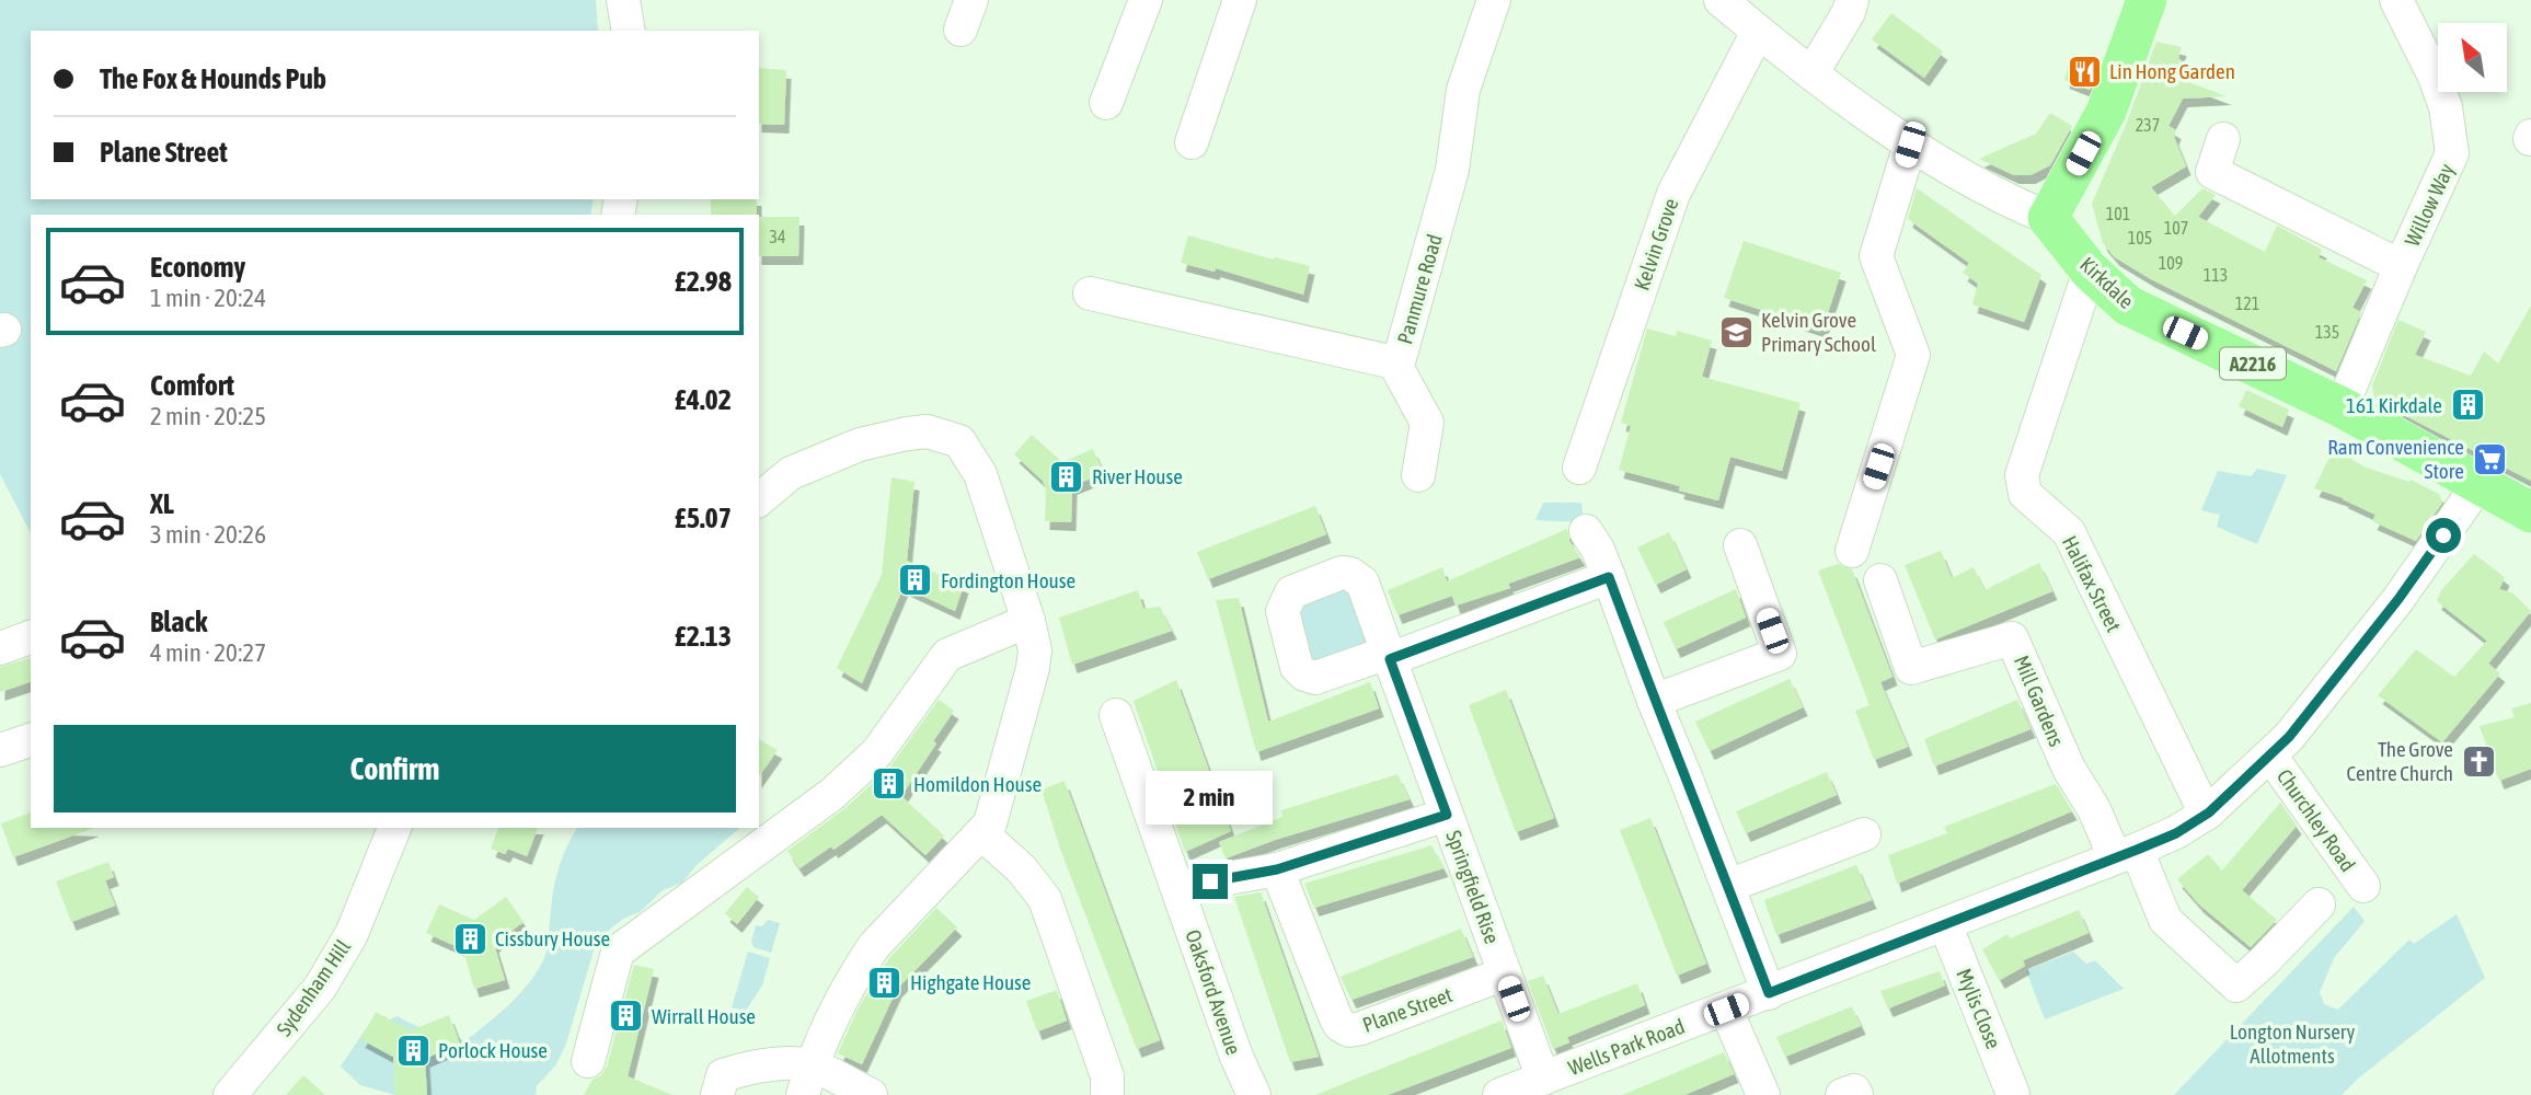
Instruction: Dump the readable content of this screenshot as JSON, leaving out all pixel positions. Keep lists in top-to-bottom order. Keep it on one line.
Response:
{"streets":{"main road":["Kirkdale","A2216"],"street":["Willow Way","Kelvin Grove","Panmure Road","Halifax Street","Mill Gardens","Churchley Road","Springfield Rise","Sydenham Hill","Oaksford Avenue","Mylis Close","Plane Street","Wells Park Road"]},"crossings":[["Willow Way","Kirkdale"],["Kelvin Grove","Kirkdale"],["Kirkdale","Halifax Street"],["Kirkdale","Wells Park Road"],["Halifax Street","Wells Park Road"],["Mill Gardens","Wells Park Road"],["Churchley Road","Wells Park Road"],["Springfield Rise","Plane Street"],["Springfield Rise","Wells Park Road"],["Mylis Close","Wells Park Road"]],"parks":["Longton Nursery Allotments"],"places":{"restaurant":["Lin Hong Garden"],"school or university":["Kelvin Grove Primary School"],"building":["161 Kirkdale","River House","Fordington House","Homildon House","Cissbury House","Highgate House","Wirrall House","Porlock House"],"supermarket":["Ram Convenience Store"],"church":["The Grove Centre Church"]},"house_numbers":["237","101","107","34","105","109","113","121","135"],"north":"top left","page":{"banner":["The Fox & Hounds Pub","Plane Street"],"list":[{"name":"Economy","note":"1 min · 20:24","value":"£2.98"},{"name":"Comfort","note":"2 min · 20:25","value":"£4.02"},{"name":"XL","note":"3 min · 20:26","value":"£5.07"},{"name":"Black","note":"4 min · 20:27","value":"£2.13"}],"buttons":"Confirm","bubble":"2 min"}}
